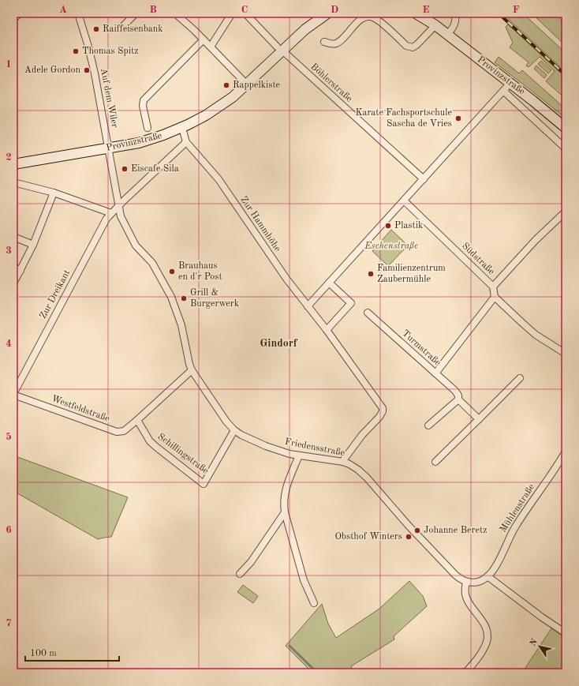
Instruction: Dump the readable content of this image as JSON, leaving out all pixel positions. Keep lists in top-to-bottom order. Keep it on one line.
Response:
{"streets":{"street":["Provinzstraße","Böhlerstraße","Auf dem Wiler","Zur Hammhöhe","Südstraße","Zur Dreikant","Turmstraße","Westfeldstraße","Friedensstraße","Schillingstraße","Mühlenstraße"]},"crossings":[["Provinzstraße","Böhlerstraße"],["Provinzstraße","Auf dem Wiler"],["Provinzstraße","Zur Hammhöhe"],["Auf dem Wiler","Zur Dreikant"],["Auf dem Wiler","Friedensstraße"],["Zur Hammhöhe","Zur Dreikant"],["Zur Hammhöhe","Friedensstraße"],["Zur Dreikant","Westfeldstraße"],["Zur Dreikant","Friedensstraße"],["Westfeldstraße","Schillingstraße"],["Friedensstraße","Schillingstraße"]],"districts":["Gindorf"],"parks":["Eschenstraße"],"places":["Raiffeisenbank","Thomas Spitz","Adele Gordon","Rappelkiste","Karate Fachsportschule Sascha de Vries","Eiscafe Sila","Plastik","Brauhaus en d'r Post","Familienzentrum Zaubermühle","Grill & Burgerwerk","Johanne Beretz","Obsthof Winters"],"scale_bar":"100 m","north":"top left","grid":{"columns":["A","B","C","D","E","F"],"rows":["1","2","3","4","5","6","7"]}}
